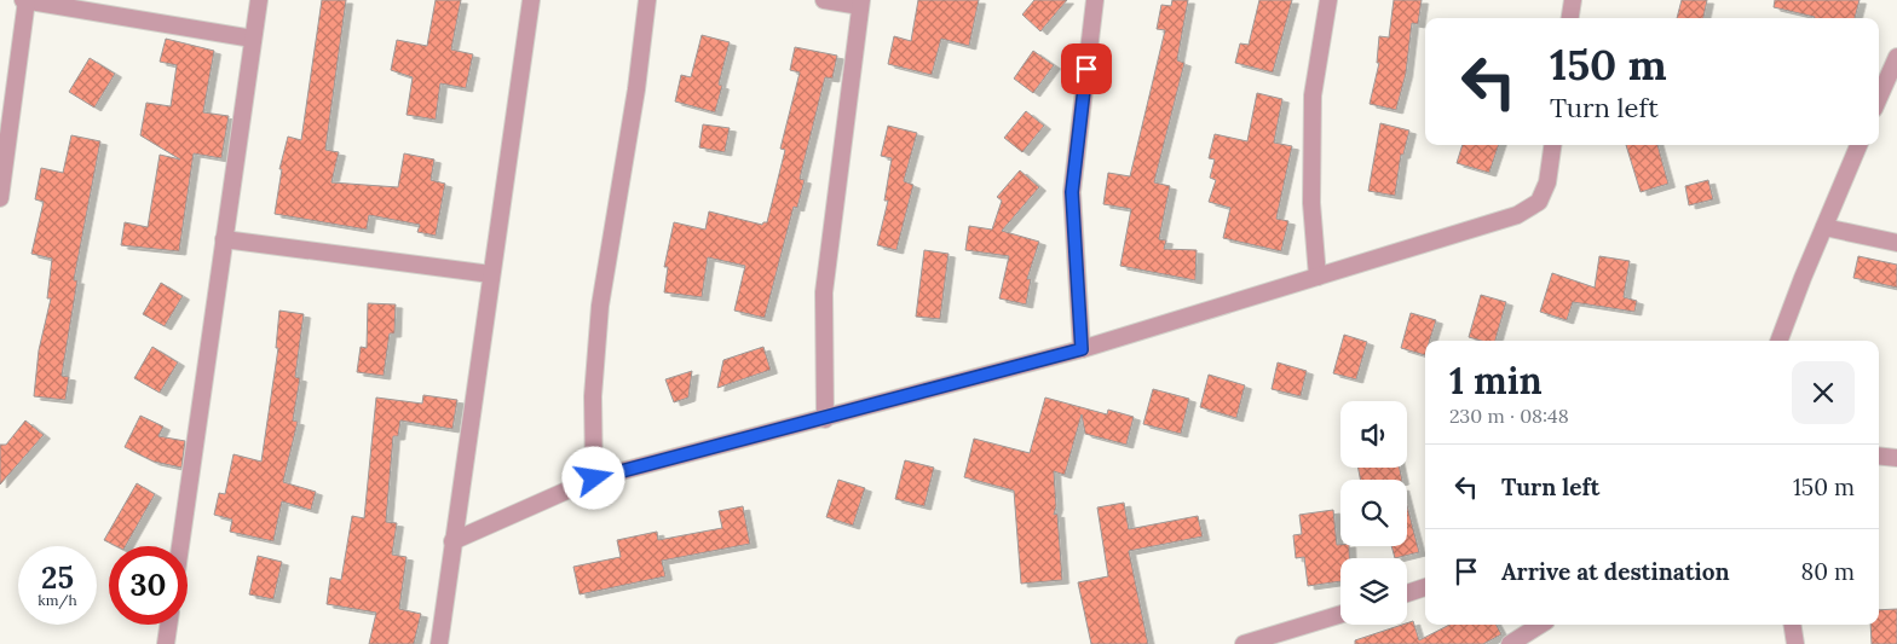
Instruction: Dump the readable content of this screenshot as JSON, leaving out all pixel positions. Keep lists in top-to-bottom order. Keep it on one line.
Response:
{"page":{"turn":["150 m","Turn left"],"heading":["1 min","230 m · 08:48"],"list":[{"name":"Turn left","value":"150 m"},{"name":"Arrive at destination","value":"80 m"}],"speed":"25 km/h","limit":"30"}}
